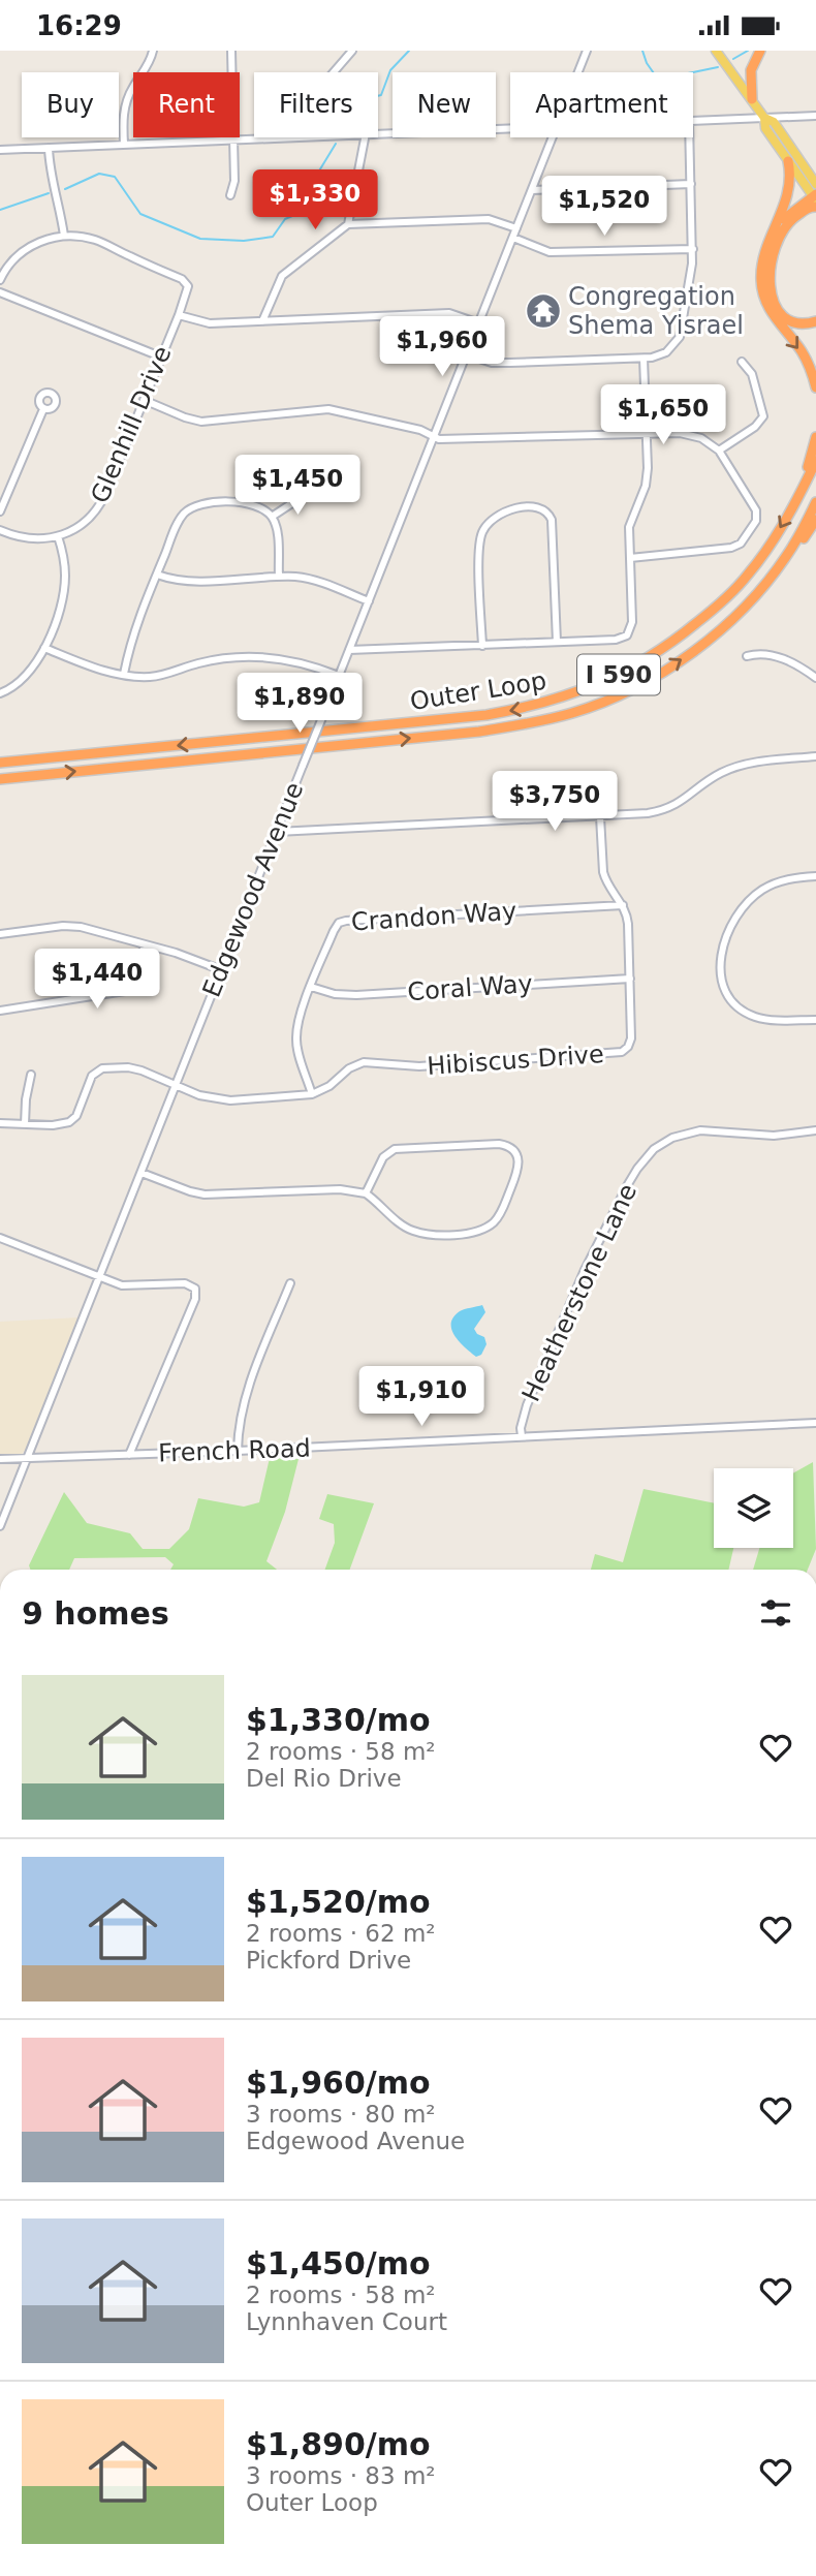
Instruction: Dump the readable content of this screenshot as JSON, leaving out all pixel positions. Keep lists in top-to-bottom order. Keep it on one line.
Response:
{"streets":{"highway":["I 590","Outer Loop"],"street":["Glenhill Drive","Edgewood Avenue","Crandon Way","Coral Way","Hibiscus Drive","Heatherstone Lane","French Road"]},"crossings":[["Edgewood Avenue","Hibiscus Drive"],["Edgewood Avenue","French Road"],["Crandon Way","Coral Way"],["Crandon Way","Hibiscus Drive"],["Coral Way","Hibiscus Drive"],["Heatherstone Lane","French Road"]],"places":{"temple":["Congregation Shema Yisrael"]},"page":{"status":"16:29","chip":["Buy","Rent","Filters","New","Apartment"],"price":["$1,330","$1,520","$1,960","$1,650","$1,450","$1,890","$3,750","$1,440","$1,910"],"heading":"9 homes","list":[{"name":"$1,330/mo","note":"2 rooms · 58 m² · Del Rio Drive"},{"name":"$1,520/mo","note":"2 rooms · 62 m² · Pickford Drive"},{"name":"$1,960/mo","note":"3 rooms · 80 m² · Edgewood Avenue"},{"name":"$1,450/mo","note":"2 rooms · 58 m² · Lynnhaven Court"},{"name":"$1,890/mo","note":"3 rooms · 83 m² · Outer Loop"}]}}
